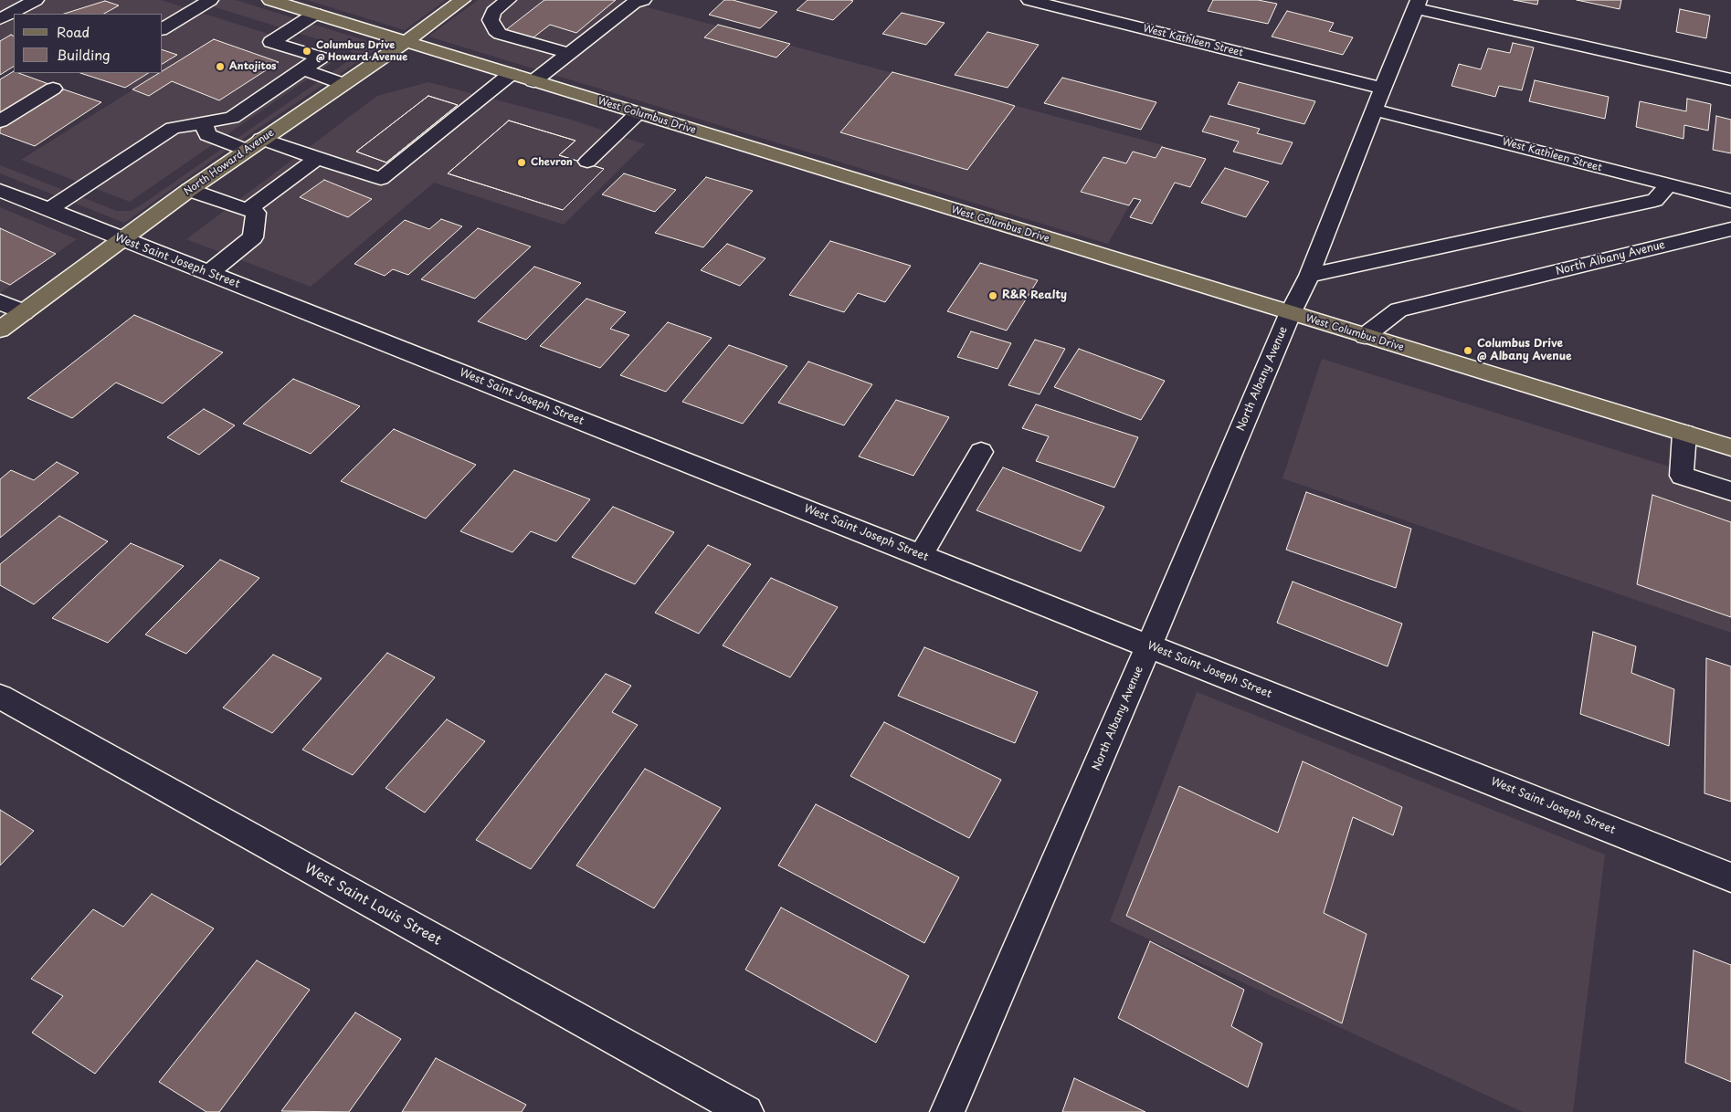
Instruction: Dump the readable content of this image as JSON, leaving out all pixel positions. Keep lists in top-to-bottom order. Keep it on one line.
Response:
{"streets":{"main road":["West Columbus Drive","North Howard Avenue"],"street":["West Kathleen Street","North Albany Avenue","West Saint Joseph Street","West Saint Louis Street"]},"crossings":[["West Kathleen Street","North Albany Avenue"],["West Columbus Drive","North Howard Avenue"],["West Columbus Drive","North Albany Avenue"],["North Howard Avenue","West Saint Joseph Street"],["North Albany Avenue","West Saint Joseph Street"]],"places":["Columbus Drive @ Howard Avenue","Antojitos","Chevron","R&R Realty","Columbus Drive @ Albany Avenue"],"legend":["Road","Building"]}
